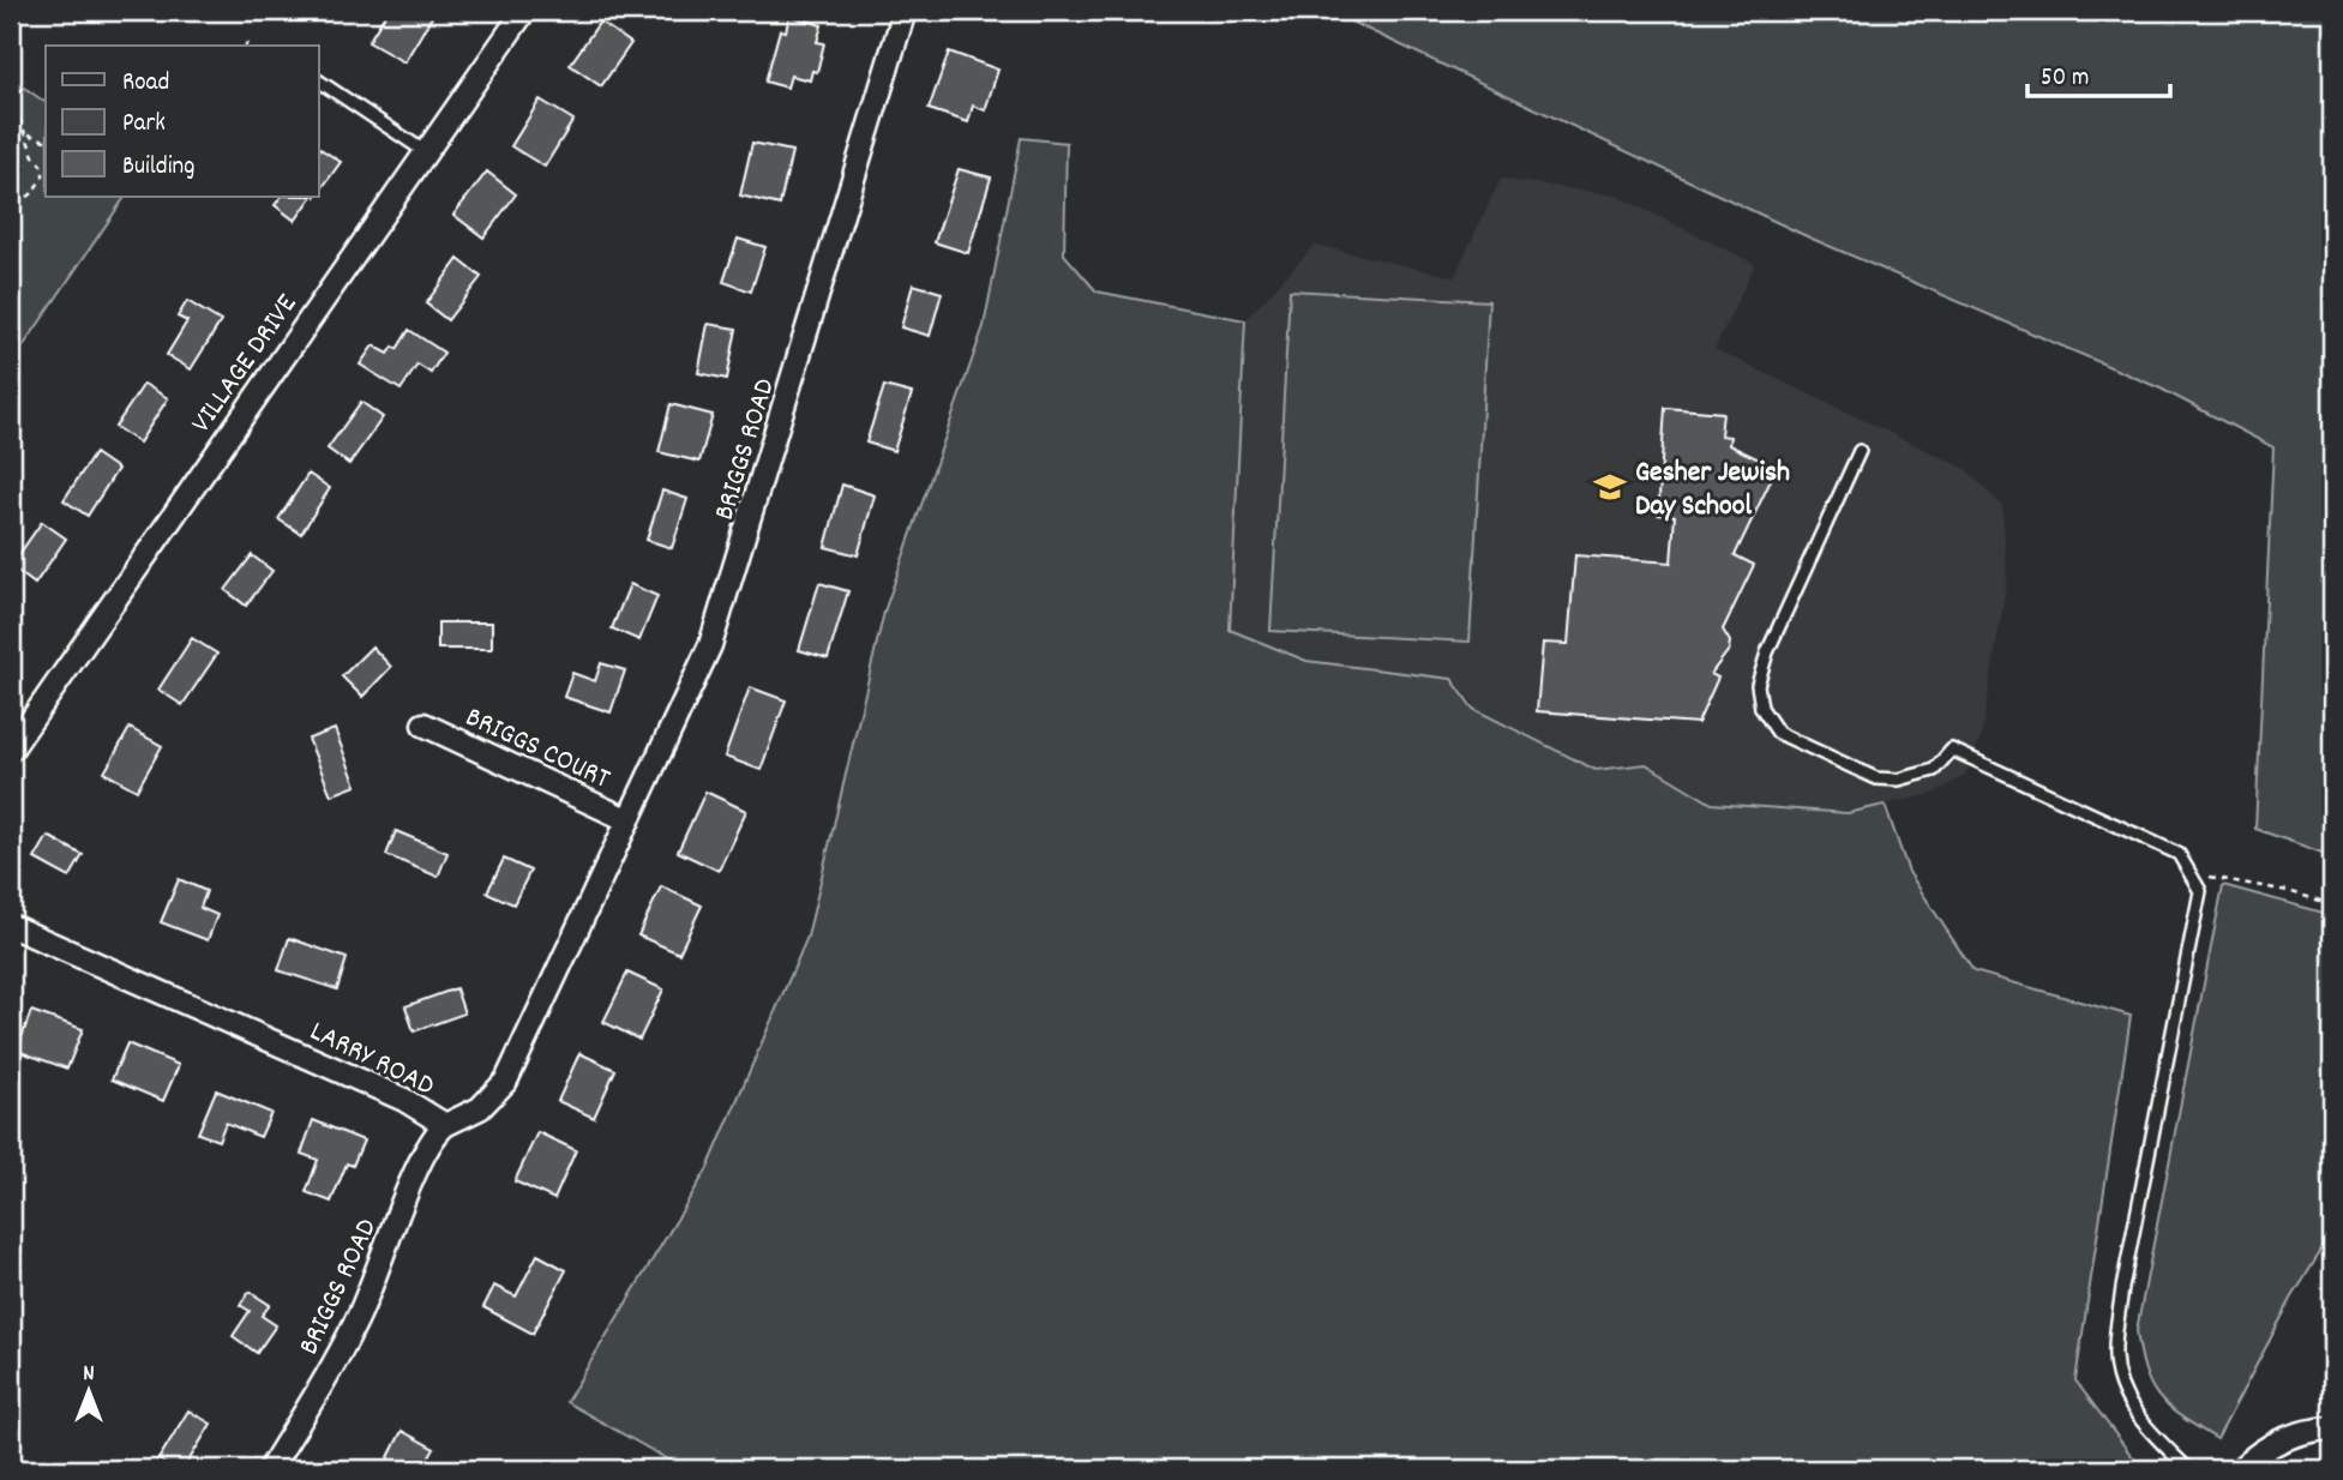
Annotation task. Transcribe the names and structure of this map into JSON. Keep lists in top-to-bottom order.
{
  "streets": {
    "street": [
      "VILLAGE DRIVE",
      "BRIGGS ROAD",
      "BRIGGS COURT",
      "LARRY ROAD"
    ]
  },
  "crossings": [
    ["BRIGGS ROAD", "BRIGGS COURT"],
    ["BRIGGS ROAD", "LARRY ROAD"]
  ],
  "places": {
    "school or university": ["Gesher Jewish Day School"]
  },
  "legend": ["Road", "Park", "Building"],
  "scale_bar": "50 m",
  "north": "top"
}
